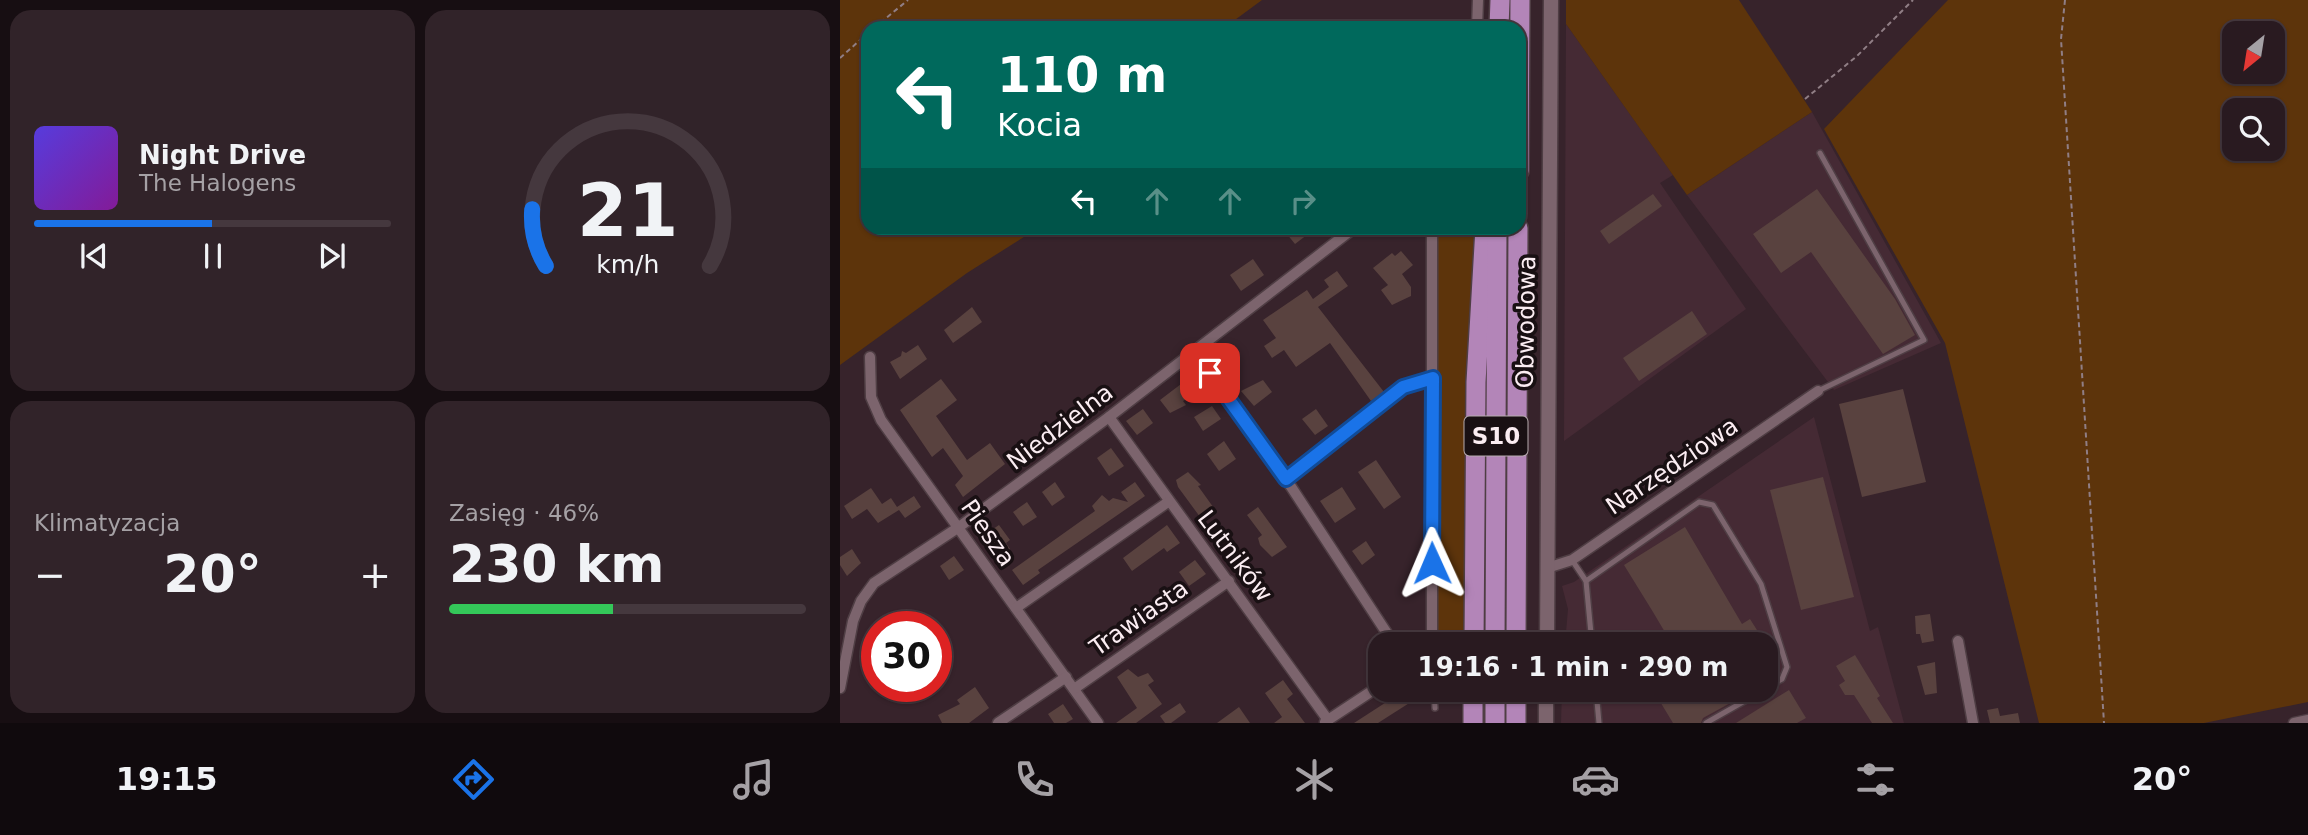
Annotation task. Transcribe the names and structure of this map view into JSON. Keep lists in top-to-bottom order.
{
  "streets": {
    "highway": ["S10"],
    "street": [
      "Obwodowa",
      "Niedzielna",
      "Narzędziowa",
      "Piesza",
      "Lutników",
      "Trawiasta"
    ]
  },
  "crossings": [
    ["Obwodowa", "Narzędziowa"],
    ["Niedzielna", "Piesza"],
    ["Niedzielna", "Lutników"],
    ["Piesza", "Trawiasta"],
    ["Lutników", "Trawiasta"]
  ],
  "north": "bottom left",
  "page": {
    "turn": ["110 m", "Kocia"],
    "song": ["Night Drive", "The Halogens"],
    "tile": [
      "Klimatyzacja",
      ["Zasięg · 46%", "230 km"]
    ],
    "heat": ["−", "20°", "+"],
    "limit": "30",
    "trip": "19:16 · 1 min · 290 m",
    "tabs": ["19:15", "20°"],
    "gauge": ["21", "km/h"]
  }
}
